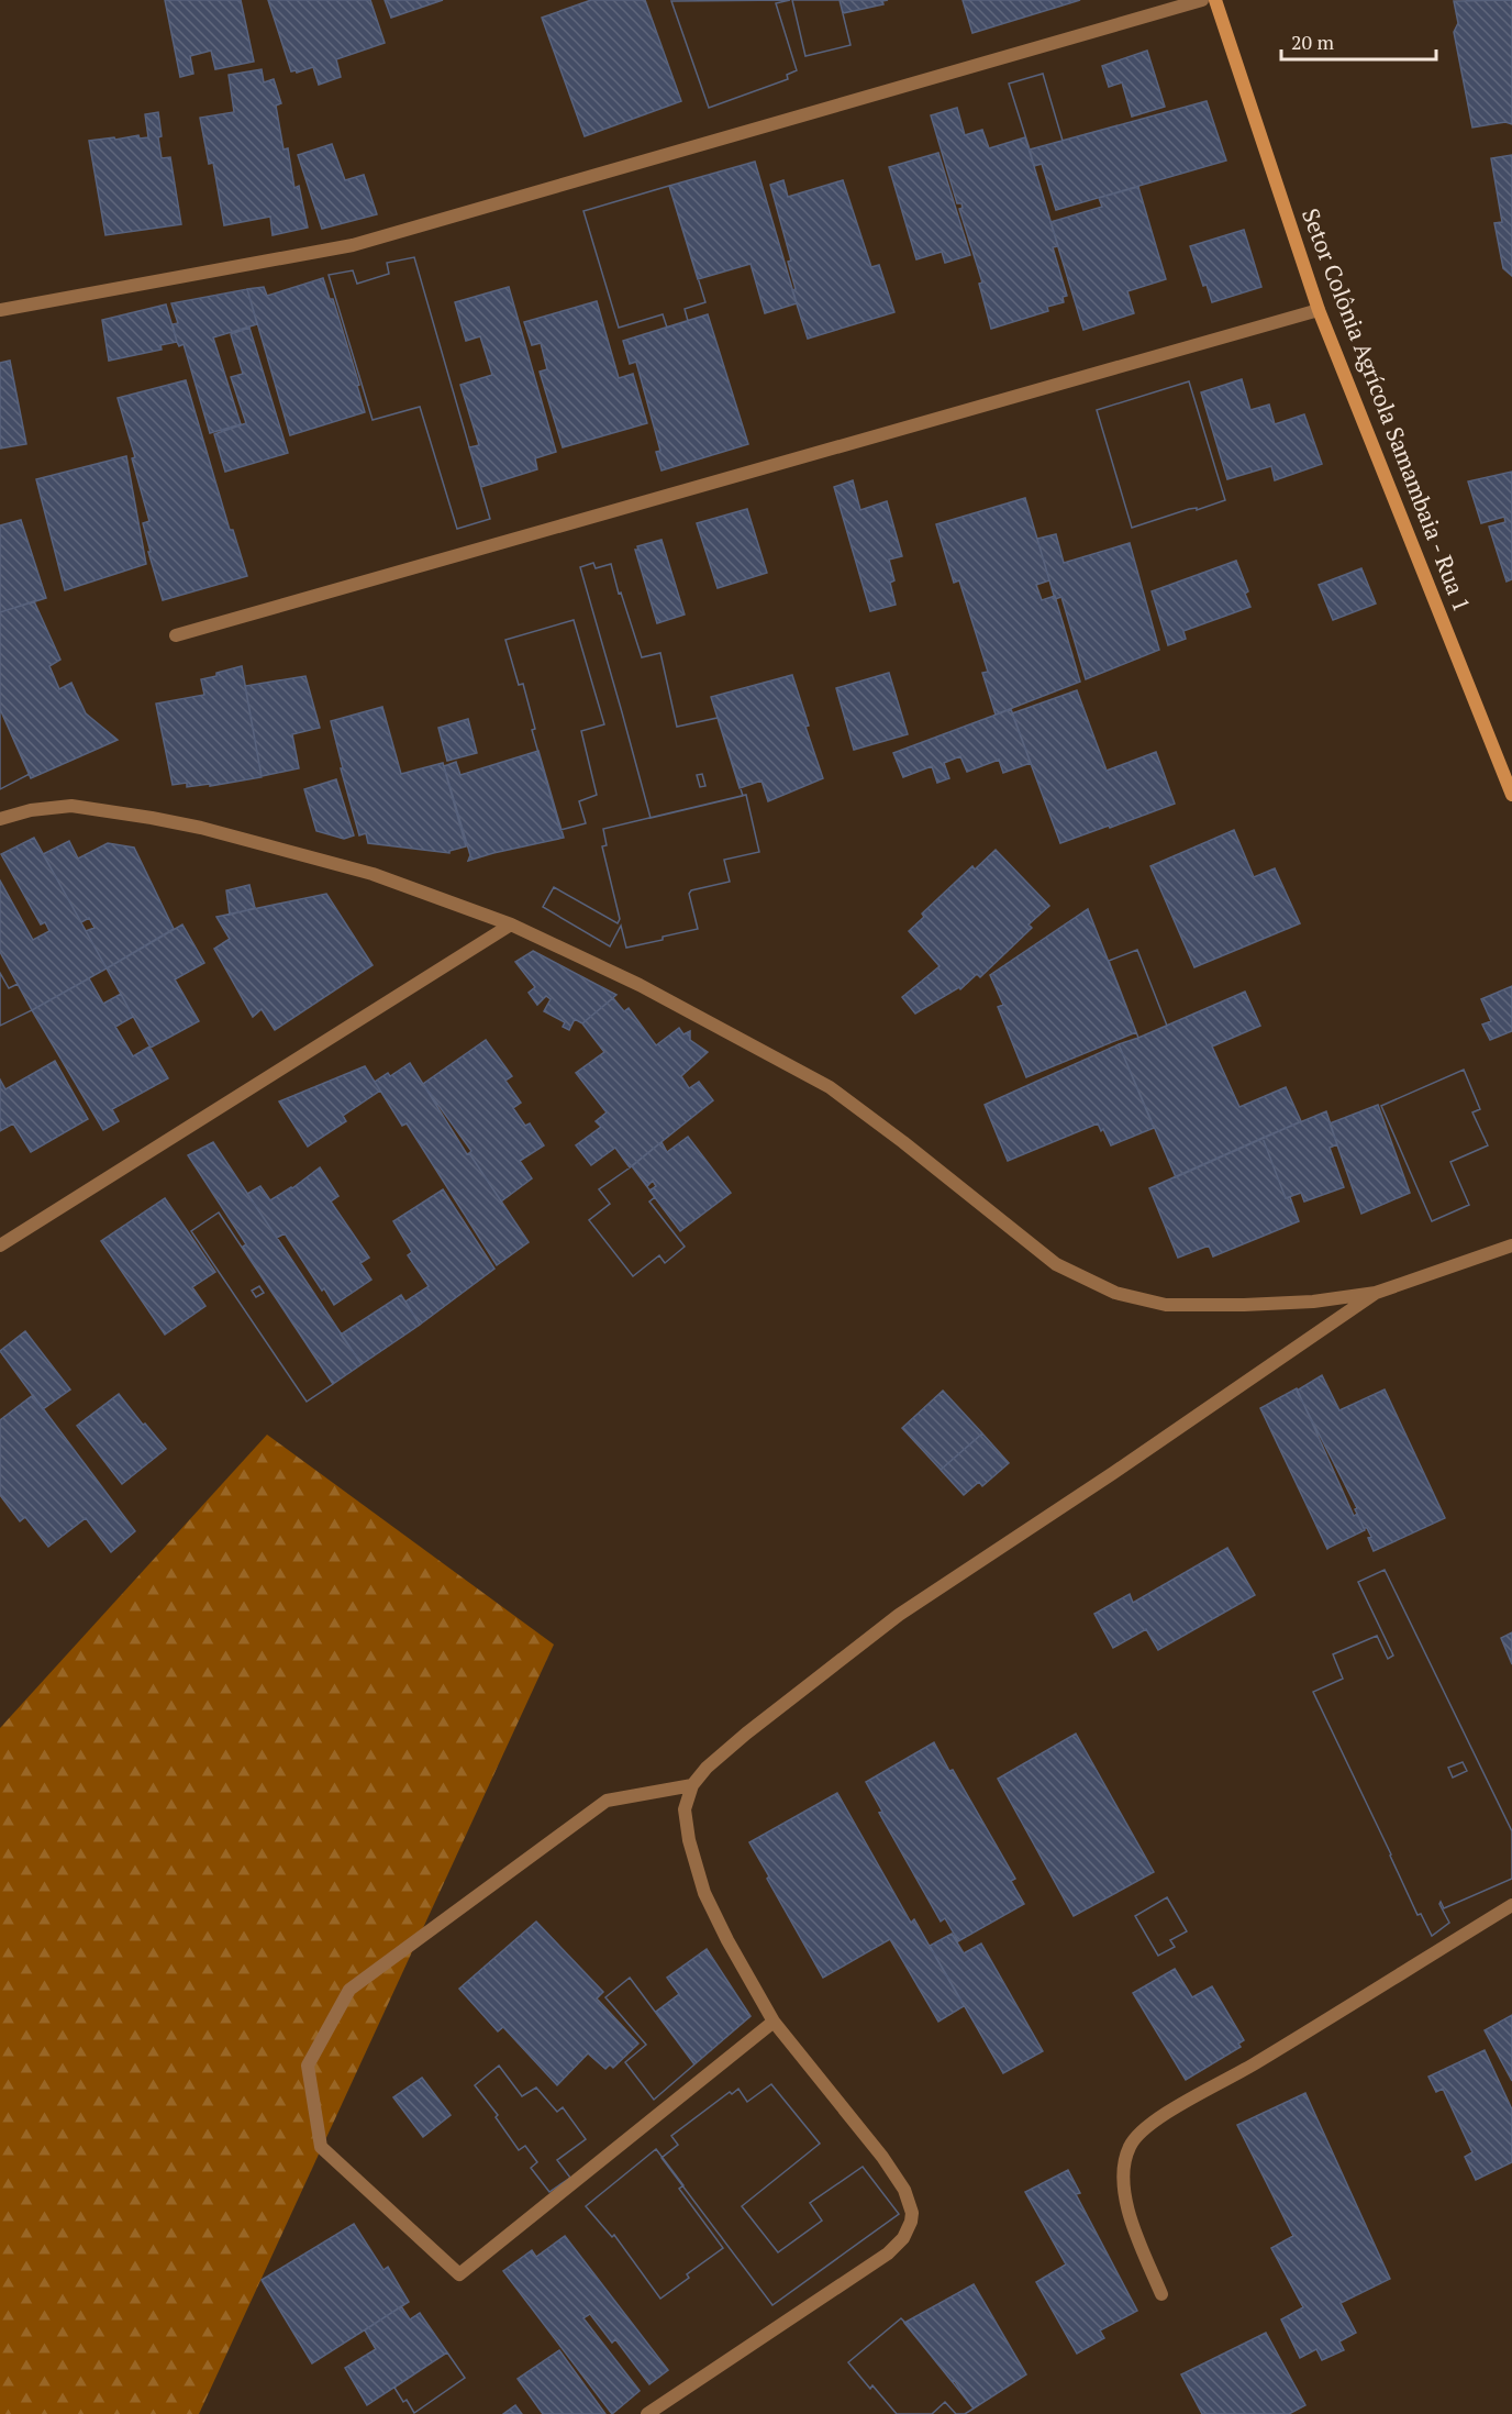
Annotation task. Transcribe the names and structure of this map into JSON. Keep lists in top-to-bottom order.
{
  "streets": {
    "street": ["Setor Colônia Agrícola Samambaia - Rua 1"]
  },
  "scale_bar": "20 m"
}
